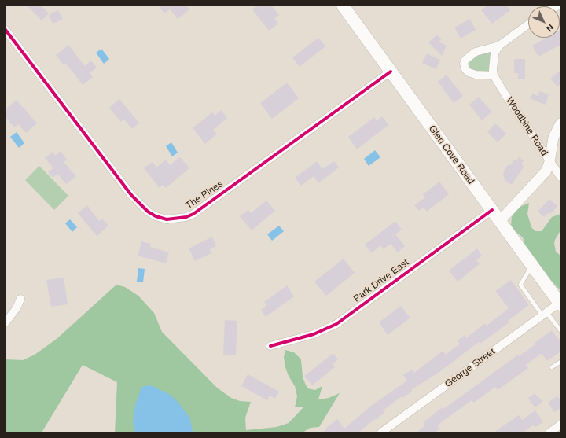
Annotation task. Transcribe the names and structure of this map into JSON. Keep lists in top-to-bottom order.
{
  "streets": {
    "main road": ["Glen Cove Road"],
    "street": [
      "Woodbine Road",
      "The Pines",
      "Park Drive East",
      "George Street"
    ]
  },
  "crossings": [
    ["Glen Cove Road", "The Pines"],
    ["Glen Cove Road", "Park Drive East"],
    ["Glen Cove Road", "George Street"]
  ],
  "north": "bottom right"
}
